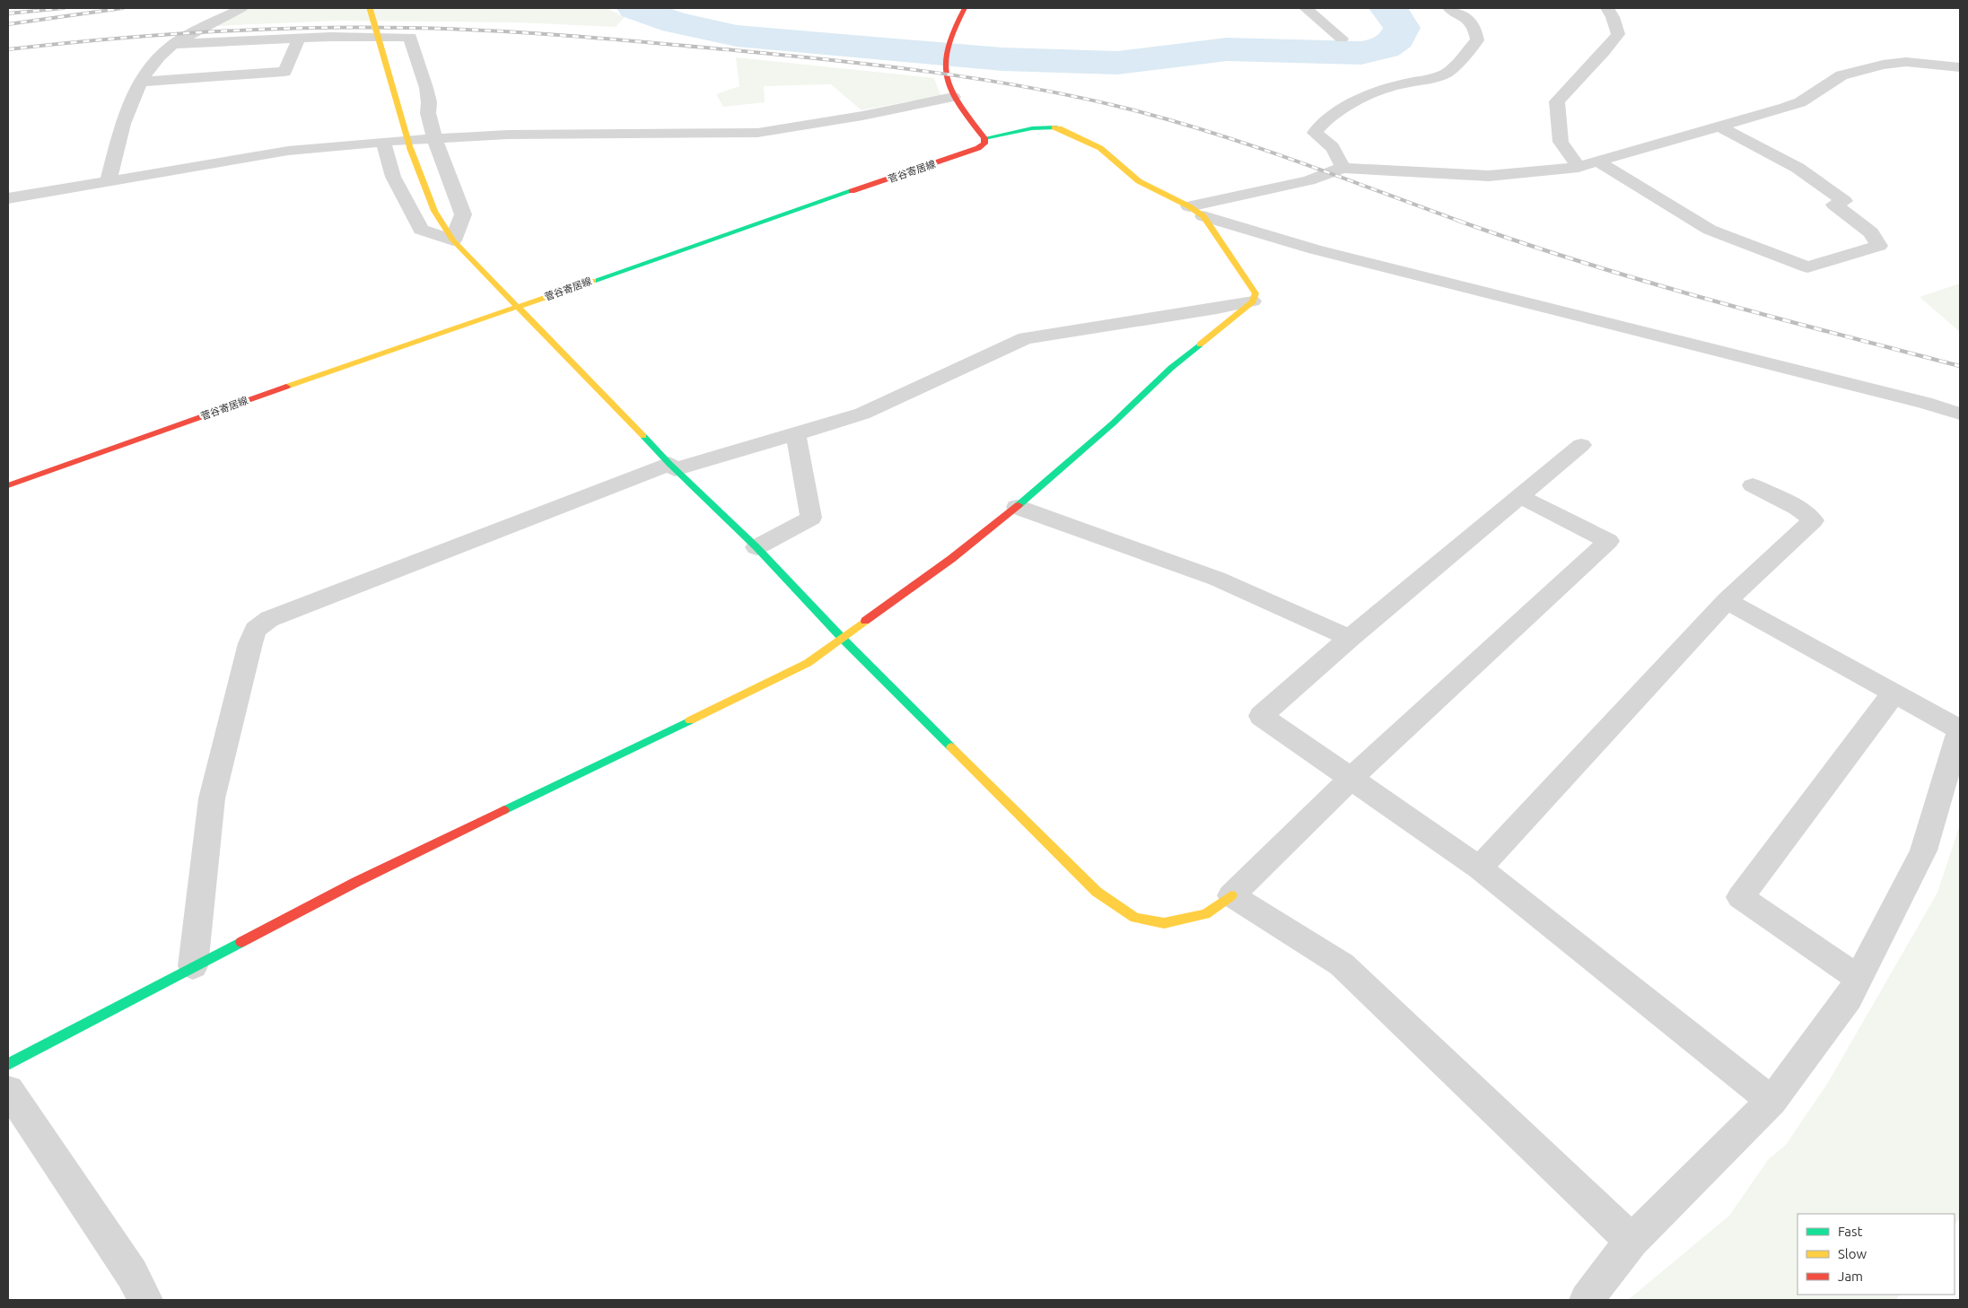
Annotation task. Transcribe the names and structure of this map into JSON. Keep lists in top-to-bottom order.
{
  "streets": {
    "street": ["菅谷寄居線"]
  },
  "legend": ["Fast", "Slow", "Jam"]
}
